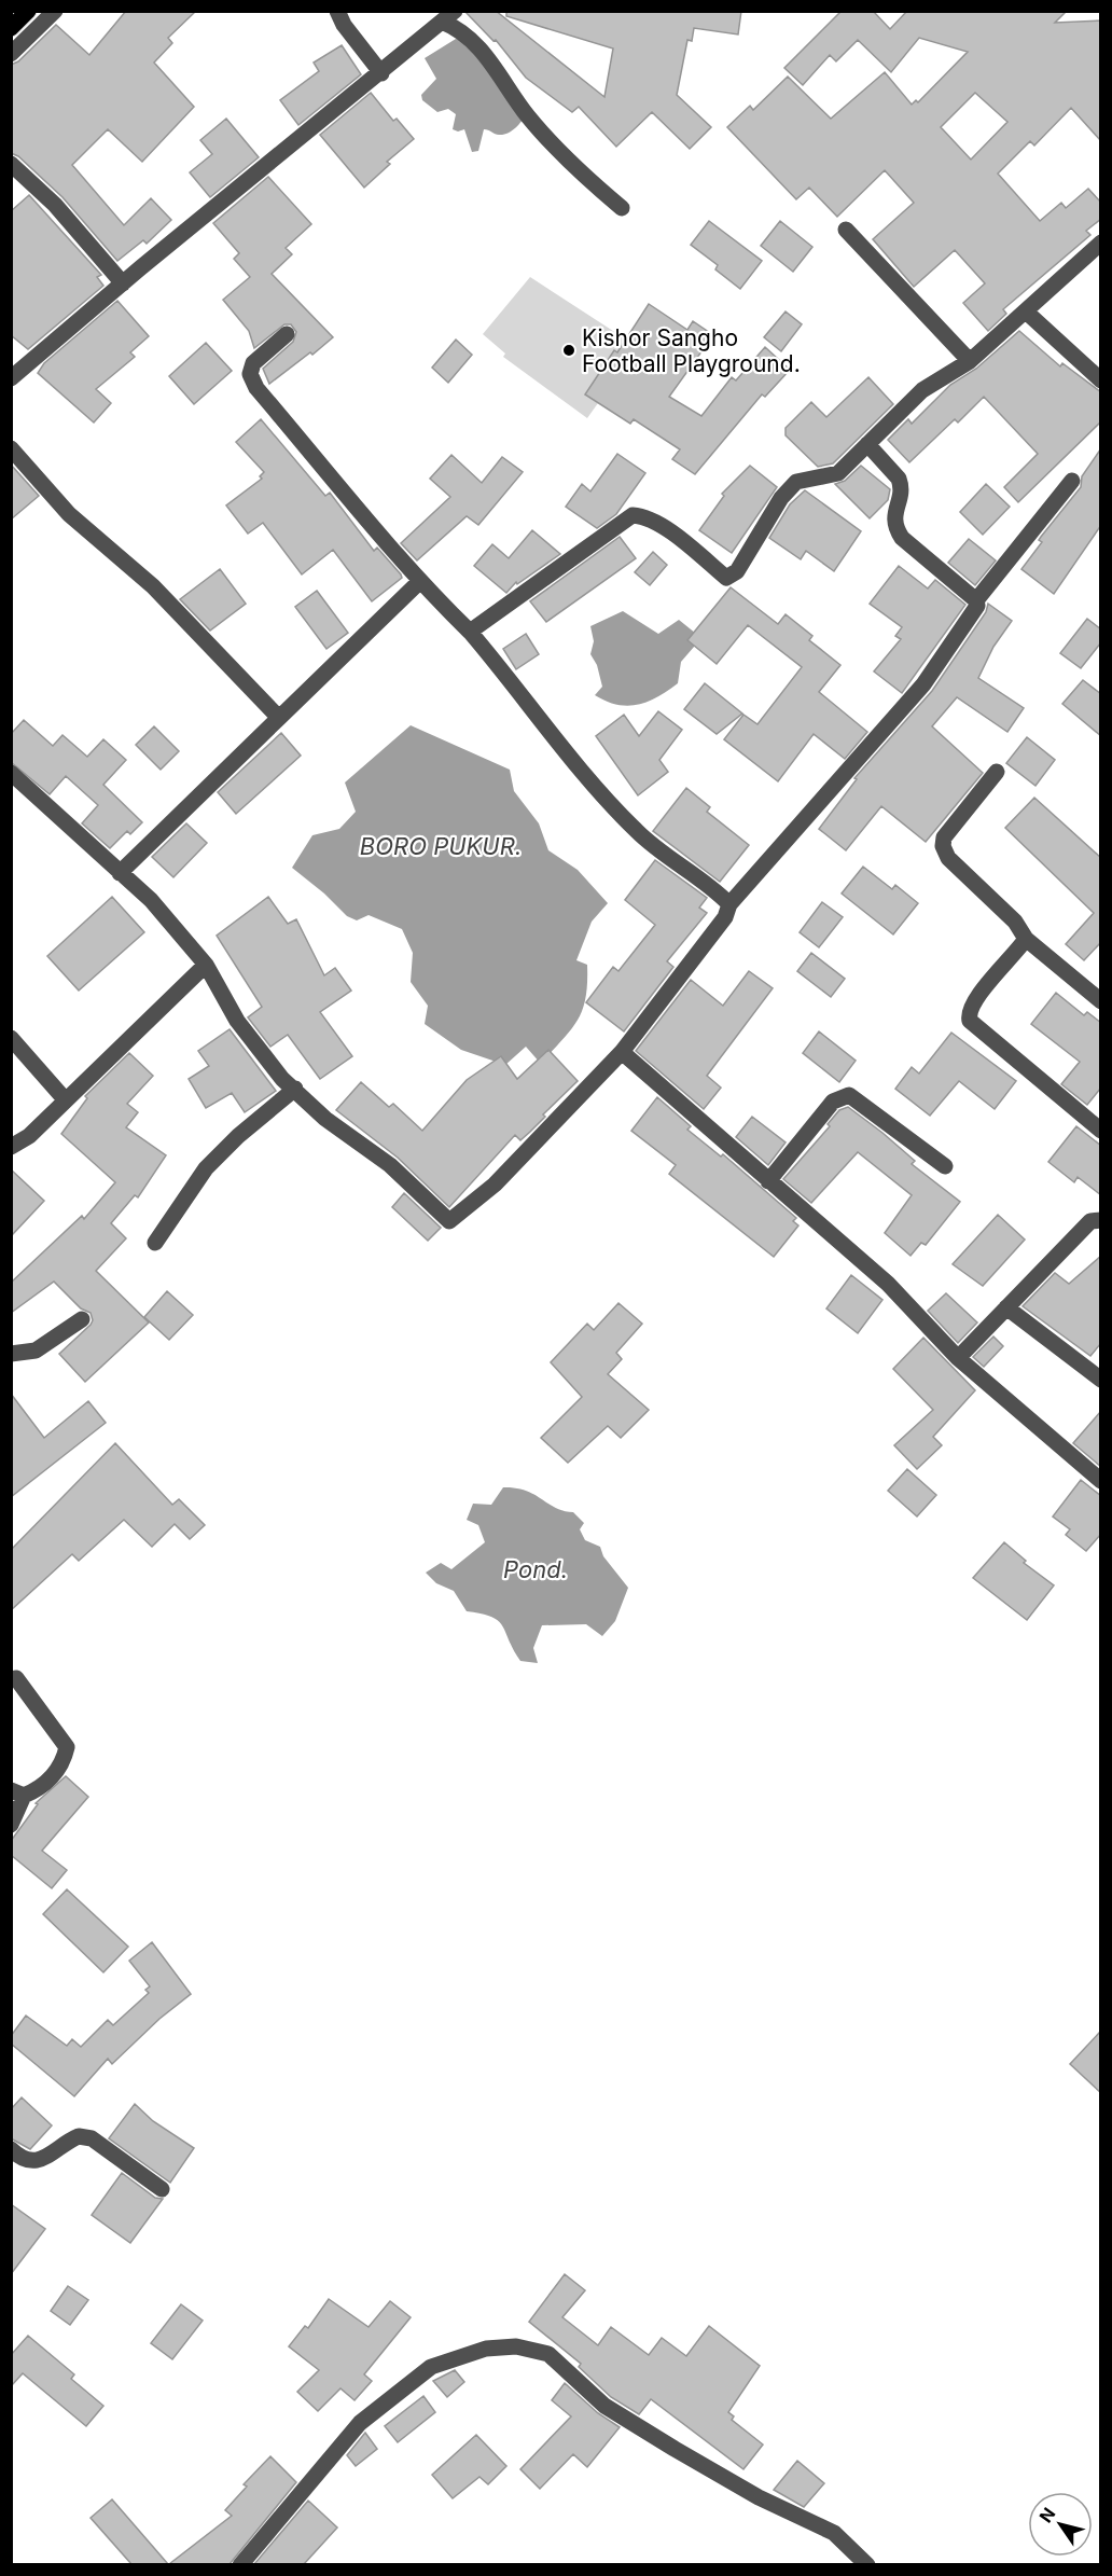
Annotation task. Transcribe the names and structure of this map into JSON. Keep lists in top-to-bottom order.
{
  "water": ["BORO PUKUR.", "Pond."],
  "places": ["Kishor Sangho Football Playground."],
  "north": "top left"
}
